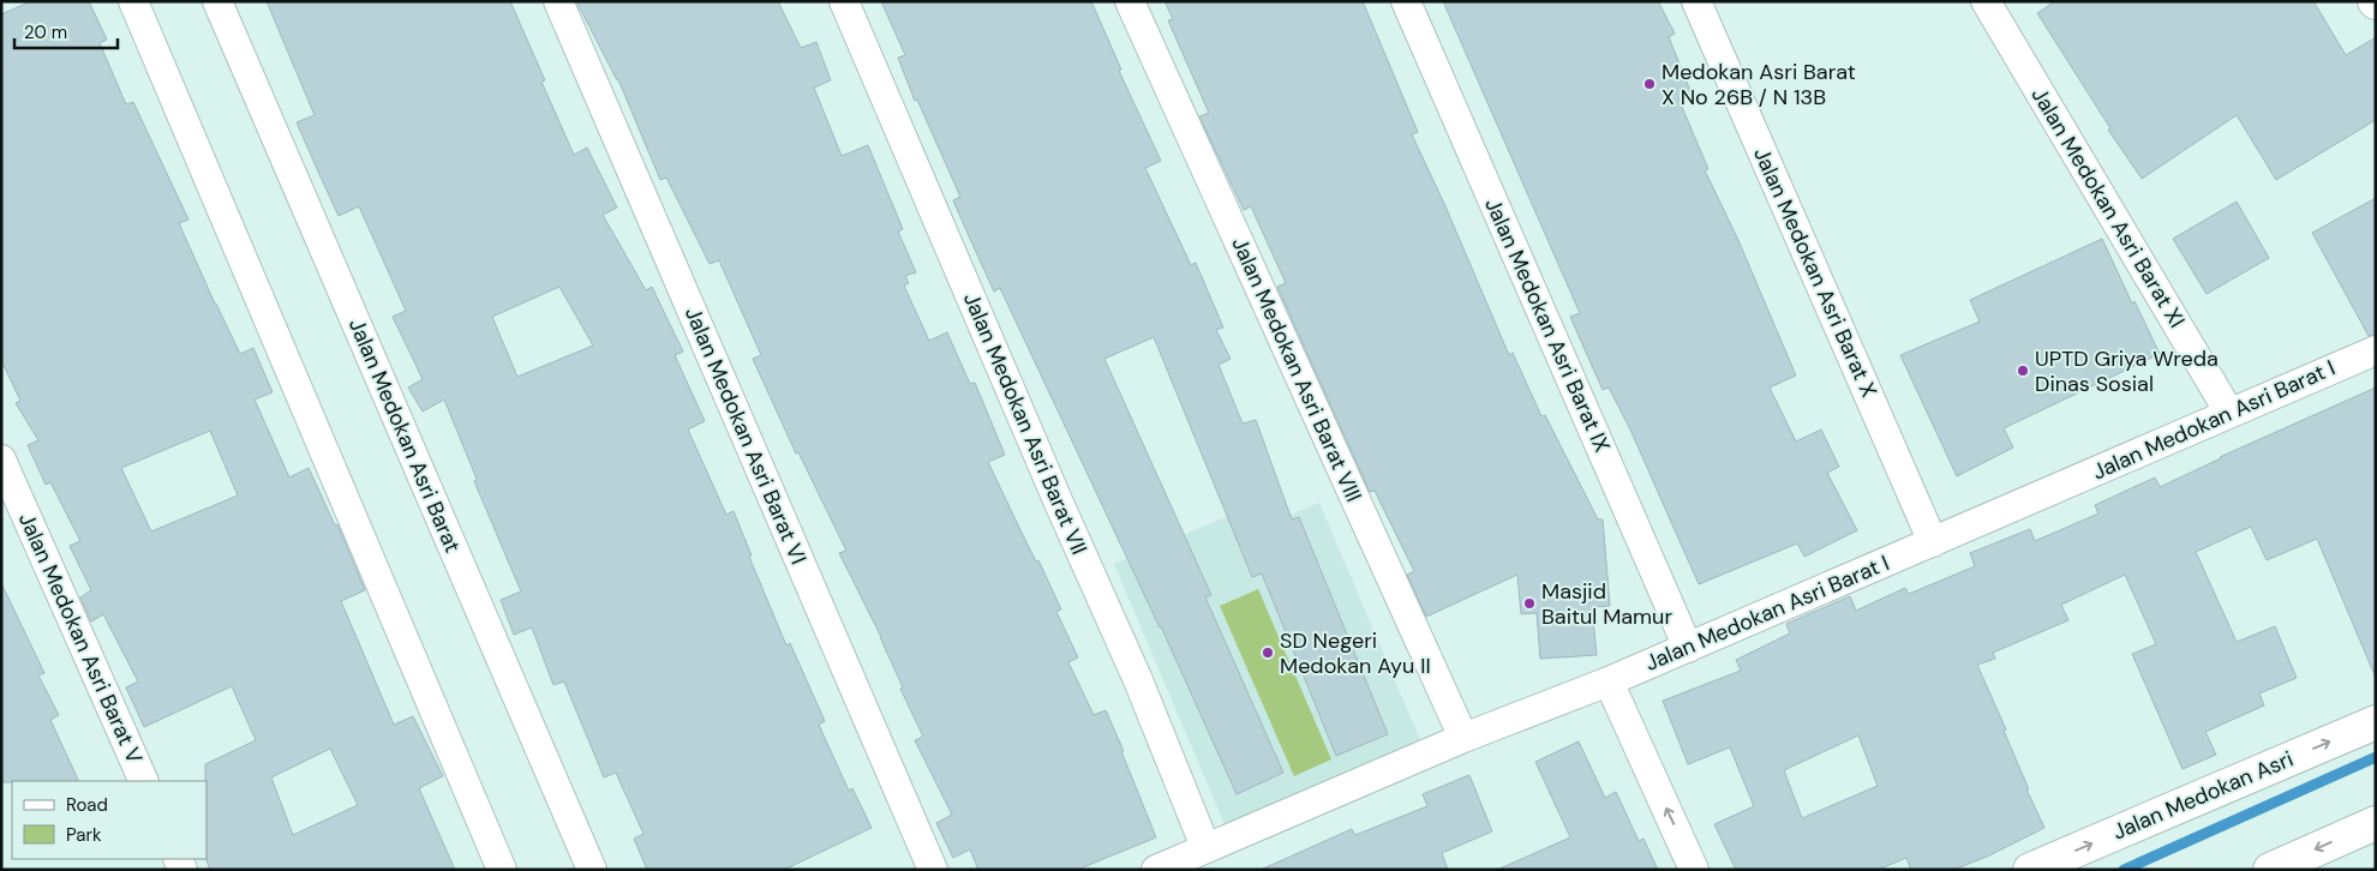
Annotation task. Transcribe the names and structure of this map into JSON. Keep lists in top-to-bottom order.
{
  "streets": {
    "street": [
      "Jalan Medokan Asri Barat XI",
      "Jalan Medokan Asri Barat X",
      "Jalan Medokan Asri Barat IX",
      "Jalan Medokan Asri Barat VIII",
      "Jalan Medokan Asri Barat I",
      "Jalan Medokan Asri Barat VII",
      "Jalan Medokan Asri Barat",
      "Jalan Medokan Asri Barat VI",
      "Jalan Medokan Asri Barat V",
      "Jalan Medokan Asri"
    ]
  },
  "crossings": [
    ["Jalan Medokan Asri Barat XI", "Jalan Medokan Asri Barat I"],
    ["Jalan Medokan Asri Barat X", "Jalan Medokan Asri Barat I"],
    ["Jalan Medokan Asri Barat IX", "Jalan Medokan Asri Barat I"],
    ["Jalan Medokan Asri Barat VIII", "Jalan Medokan Asri Barat I"],
    ["Jalan Medokan Asri Barat I", "Jalan Medokan Asri Barat VII"]
  ],
  "places": [
    "Medokan Asri Barat X No 26B / N 13B",
    "UPTD Griya Wreda Dinas Sosial",
    "Masjid Baitul Mamur",
    "SD Negeri Medokan Ayu II"
  ],
  "legend": ["Road", "Park"],
  "scale_bar": "20 m"
}
